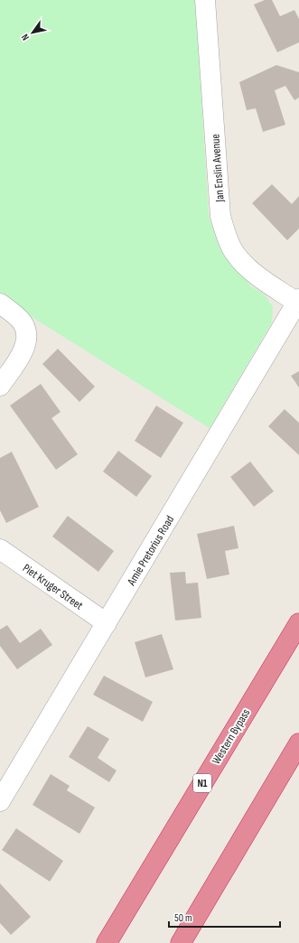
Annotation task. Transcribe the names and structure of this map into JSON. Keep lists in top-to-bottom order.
{
  "streets": {
    "highway": ["Western Bypass", "N1"],
    "street": ["Jan Enslin Avenue", "Amie Pretorius Road", "Piet Kruger Street"]
  },
  "crossings": [
    ["Jan Enslin Avenue", "Amie Pretorius Road"],
    ["Amie Pretorius Road", "Piet Kruger Street"]
  ],
  "scale_bar": "50 m",
  "north": "bottom left"
}
